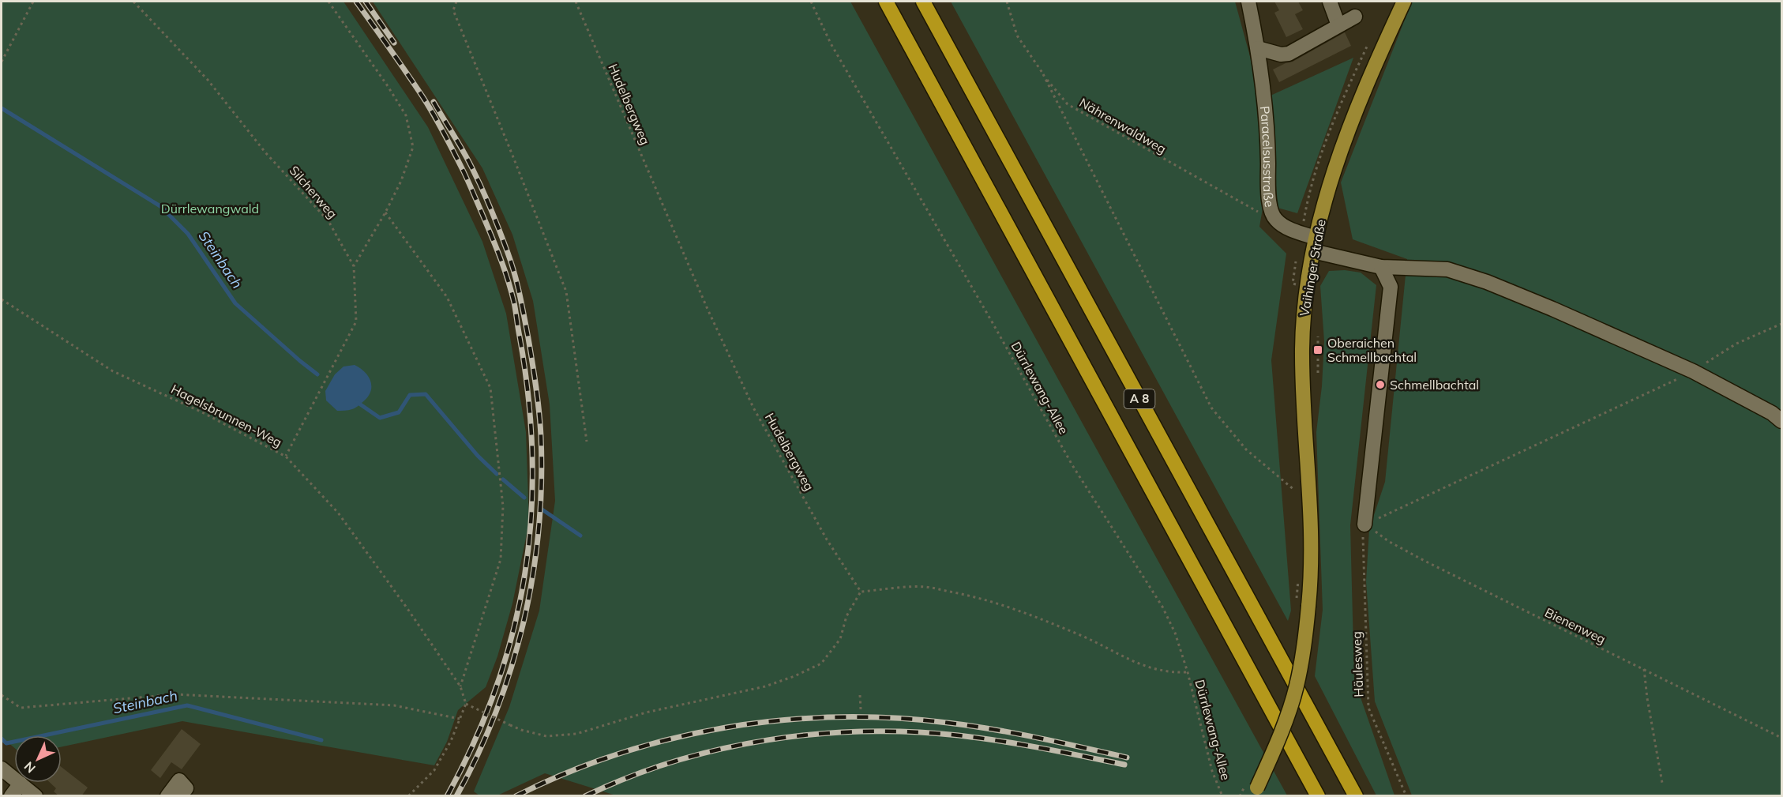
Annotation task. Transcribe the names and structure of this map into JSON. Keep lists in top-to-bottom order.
{
  "streets": {
    "highway": ["A 8"],
    "main road": ["Vaihinger Straße"],
    "street": ["Paracelsusstraße"],
    "path": [
      "Hudelbergweg",
      "Nährenwaldweg",
      "Silcherweg",
      "Dürrlewang-Allee",
      "Hagelsbrunnen-Weg",
      "Bienenweg",
      "Häulesweg"
    ]
  },
  "crossings": [
    ["Nährenwaldweg", "Paracelsusstraße"],
    ["Paracelsusstraße", "Vaihinger Straße"],
    ["Silcherweg", "Hagelsbrunnen-Weg"],
    ["Bienenweg", "Häulesweg"]
  ],
  "water": ["Steinbach"],
  "parks": ["Dürrlewangwald"],
  "places": {
    "transit": ["Oberaichen Schmellbachtal"],
    "other": ["Schmellbachtal"]
  },
  "north": "bottom left"
}
